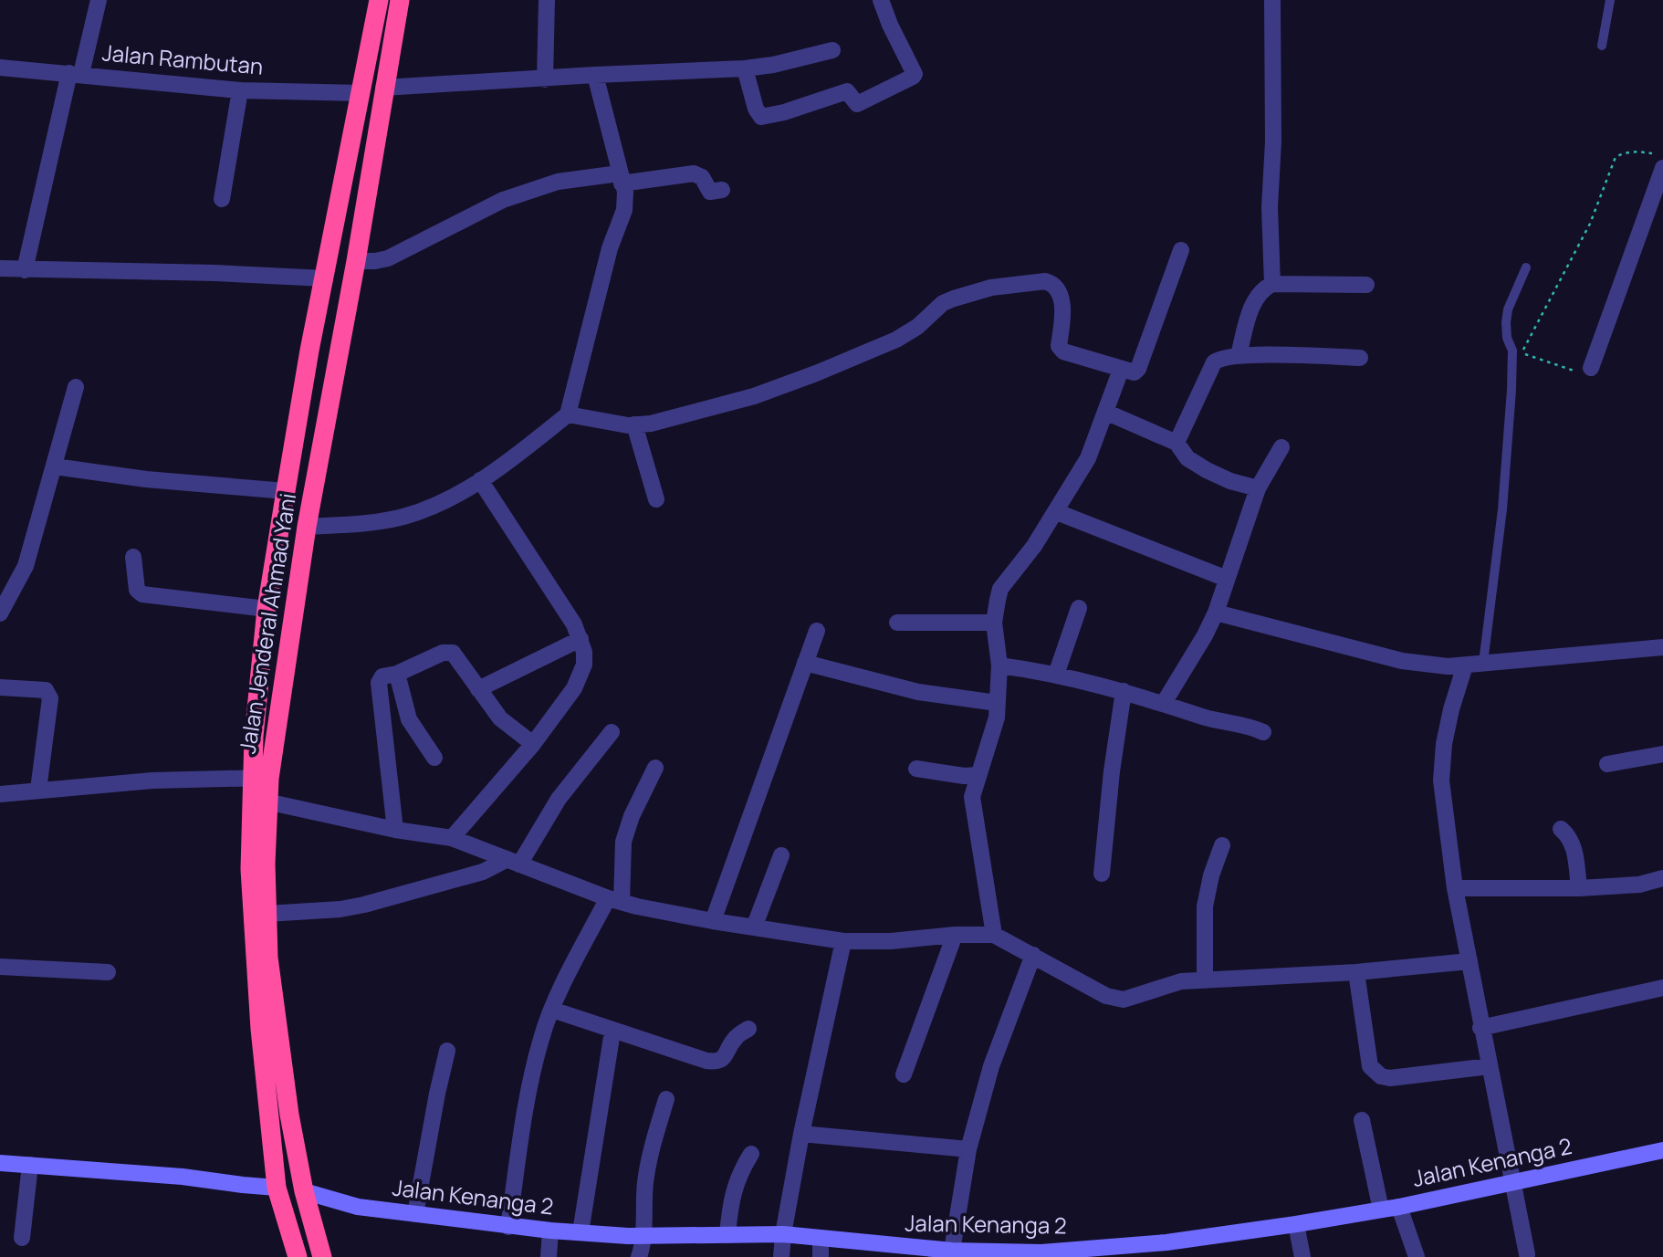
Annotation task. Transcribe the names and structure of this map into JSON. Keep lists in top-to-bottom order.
{
  "streets": {
    "highway": ["Jalan Jenderal Ahmad Yani"],
    "main road": ["Jalan Kenanga 2"],
    "street": ["Jalan Rambutan"]
  },
  "crossings": [
    ["Jalan Rambutan", "Jalan Jenderal Ahmad Yani"],
    ["Jalan Jenderal Ahmad Yani", "Jalan Kenanga 2"]
  ]
}
